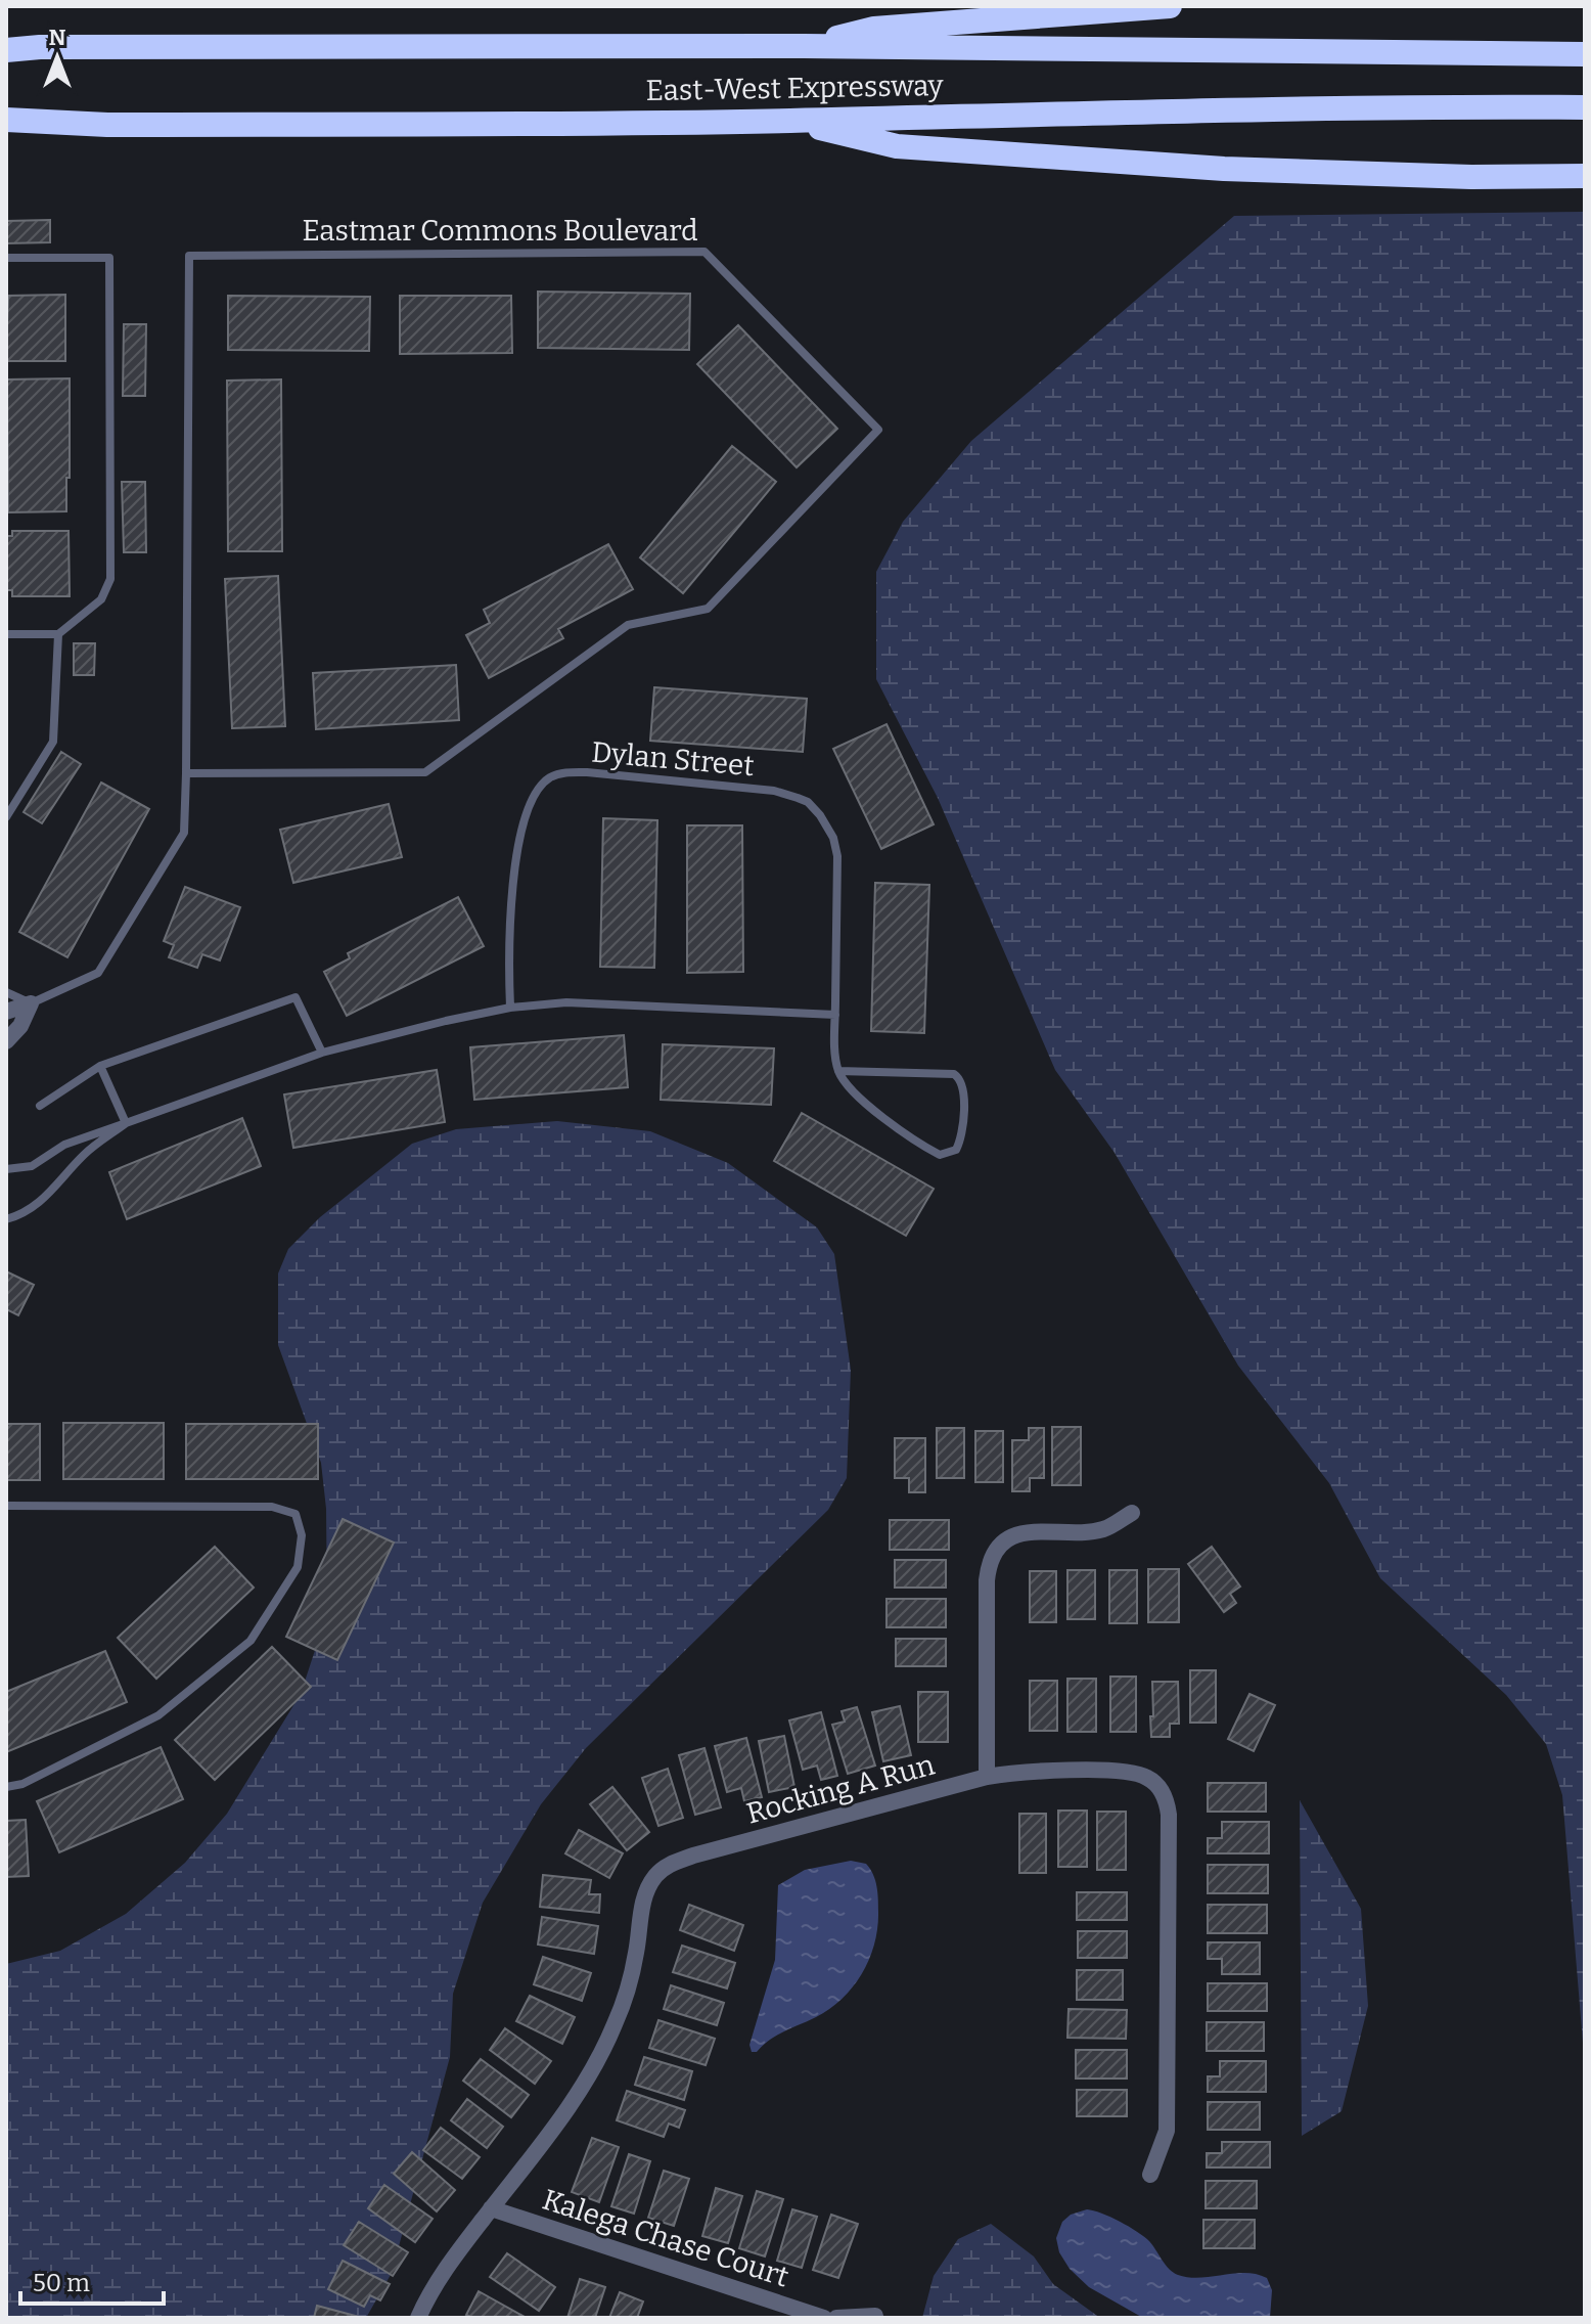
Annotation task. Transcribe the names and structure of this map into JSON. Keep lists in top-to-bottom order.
{
  "streets": {
    "highway": ["East-West Expressway"],
    "street": ["Eastmar Commons Boulevard", "Rocking A Run", "Kalega Chase Court"],
    "lane": ["Dylan Street"]
  },
  "crossings": [
    ["Rocking A Run", "Kalega Chase Court"]
  ],
  "scale_bar": "50 m",
  "north": "top"
}
